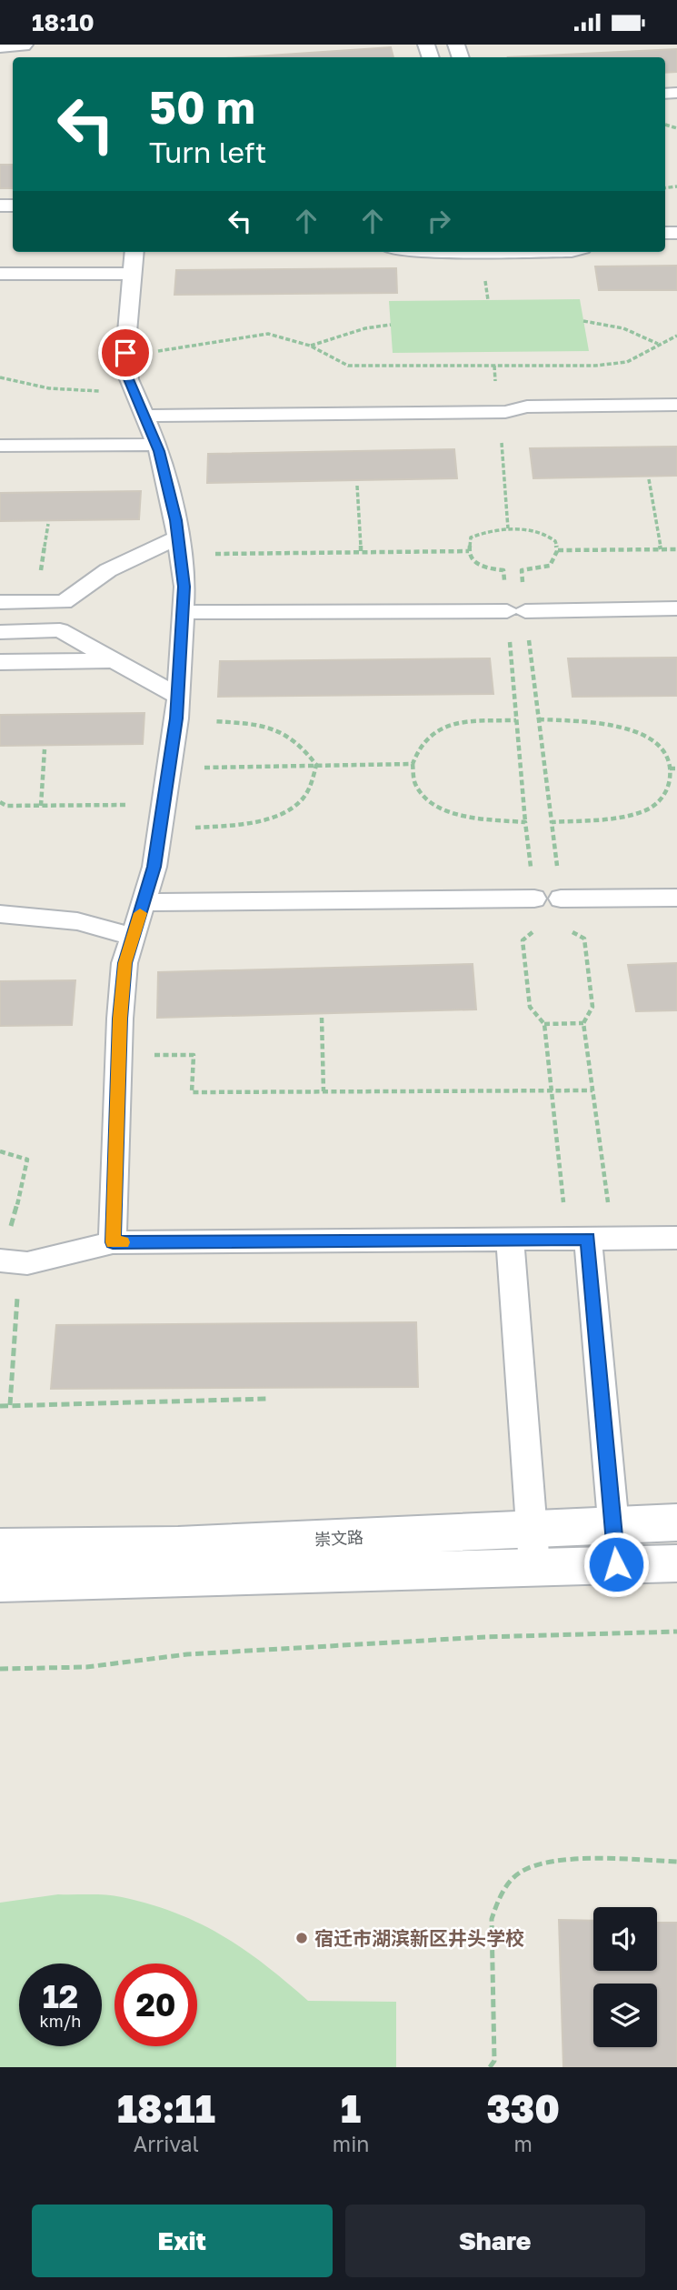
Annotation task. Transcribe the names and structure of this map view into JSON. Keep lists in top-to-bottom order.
{
  "streets": {
    "street": ["崇文路"]
  },
  "places": ["宿迁市湖滨新区井头学校"],
  "page": {
    "status": "18:10",
    "turn": ["50 m", "Turn left"],
    "speed": "12 km/h",
    "limit": "20",
    "eta": [
      "18:11",
      "Arrival",
      "1",
      "min",
      "330",
      "m"
    ],
    "buttons": ["Exit", "Share"]
  }
}
